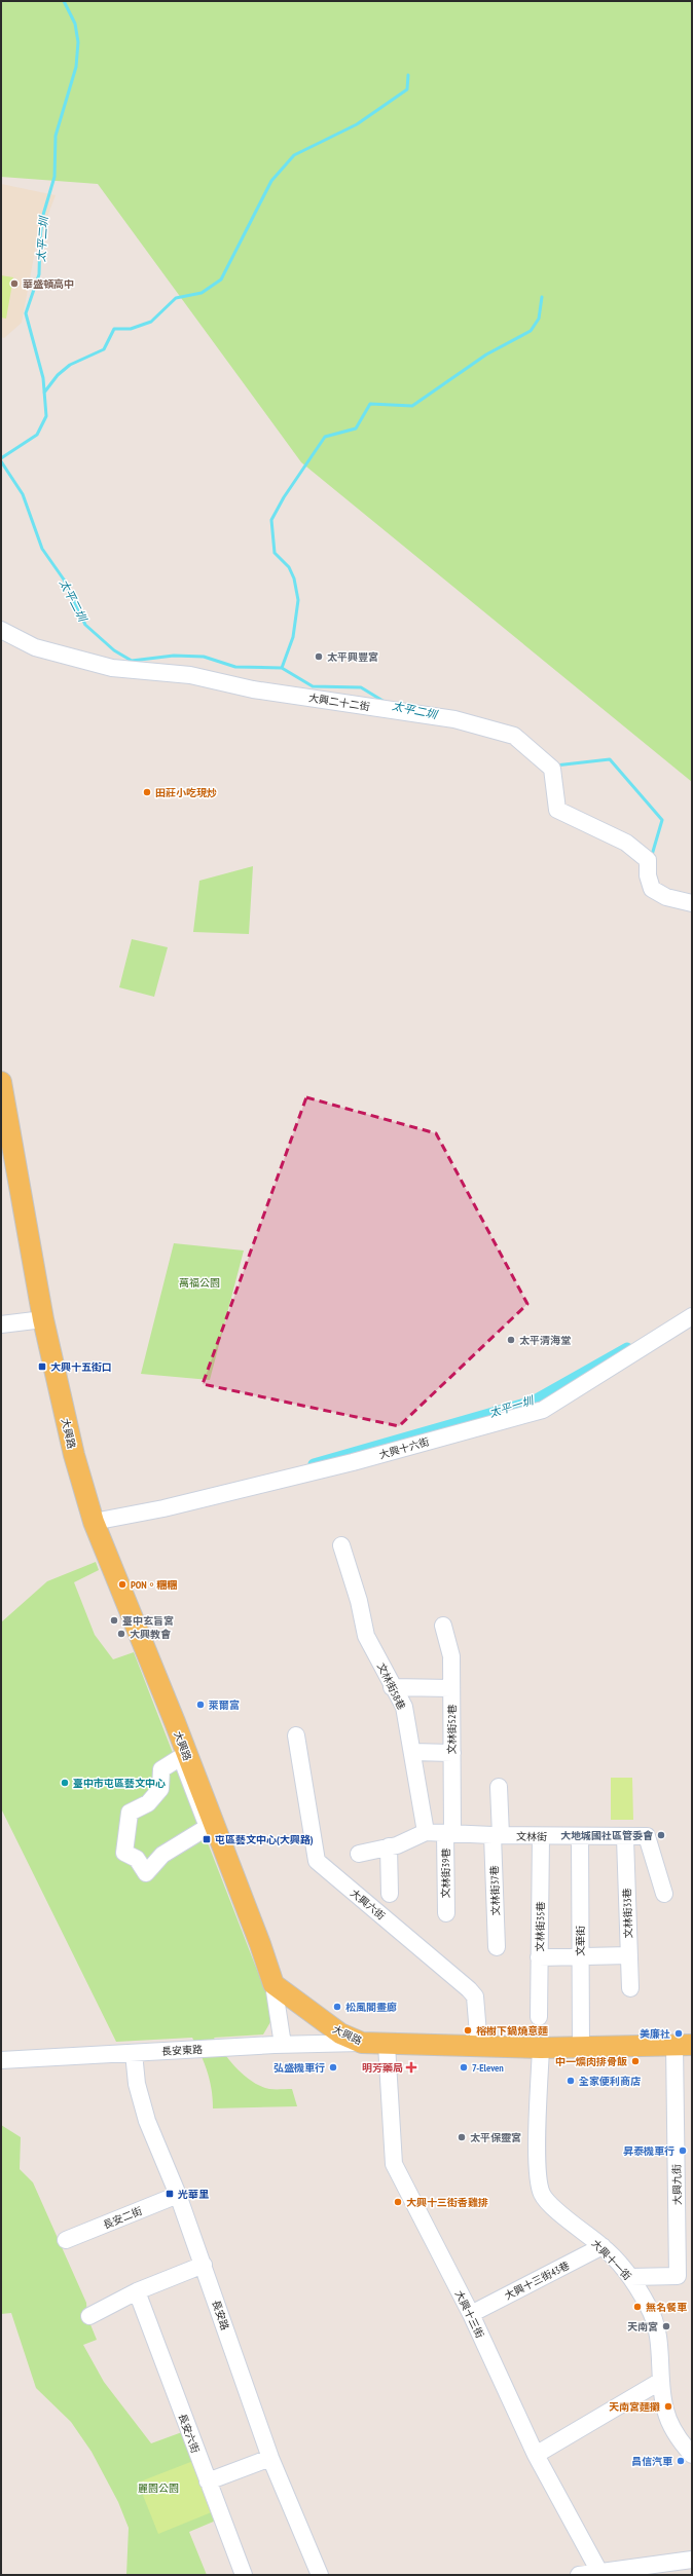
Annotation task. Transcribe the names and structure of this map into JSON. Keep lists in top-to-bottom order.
{
  "streets": {
    "main road": ["大興路"],
    "street": [
      "大興二十二街",
      "大興十六街",
      "文林街58巷",
      "文林街52巷",
      "文林街",
      "文林街39巷",
      "文林街37巷",
      "大興六街",
      "文林街33巷",
      "文林街35巷",
      "文華街",
      "長安東路",
      "大興九街",
      "長安二街",
      "大興十一街",
      "大興十三街43巷",
      "大興十三街",
      "長安路",
      "長安六街"
    ]
  },
  "crossings": [
    ["大興路", "大興十六街"],
    ["大興路", "大興六街"],
    ["大興路", "文華街"],
    ["大興路", "長安東路"],
    ["大興路", "大興九街"],
    ["大興路", "大興十一街"],
    ["大興路", "大興十三街"],
    ["文林街58巷", "文林街"],
    ["文林街52巷", "文林街"],
    ["文林街52巷", "文林街39巷"],
    ["文林街", "文林街39巷"],
    ["文林街", "文林街37巷"],
    ["文林街", "文林街33巷"],
    ["文林街", "文林街35巷"],
    ["文林街", "文華街"],
    ["長安東路", "長安路"],
    ["大興九街", "大興十一街"],
    ["長安二街", "長安路"],
    ["大興十一街", "大興十三街43巷"],
    ["大興十三街43巷", "大興十三街"]
  ],
  "water": ["太平二圳", "太平一圳"],
  "parks": ["萬福公園", "麗園公園"],
  "places": {
    "other": [
      "華盛頓高中",
      "太平興豐宮",
      "田莊小吃現炒",
      "太平清海堂",
      "PON。糰糰",
      "臺中玄旨宮",
      "大興教會",
      "萊爾富",
      "臺中市屯區藝文中心",
      "大地城國社區管委會",
      "松風閣畫廊",
      "榕樹下鍋燒意麵",
      "美廉社",
      "中一爌肉排骨飯",
      "弘盛機車行",
      "7-Eleven",
      "全家便利商店",
      "太平保靈宮",
      "昇泰機車行",
      "大興十三街香雞排",
      "無名餐車",
      "天南宮",
      "天南宮麵攤",
      "昌信汽車"
    ],
    "transit": ["大興十五街口", "屯區藝文中心(大興路)", "光華里"],
    "health": ["明芳藥局"]
  }
}
